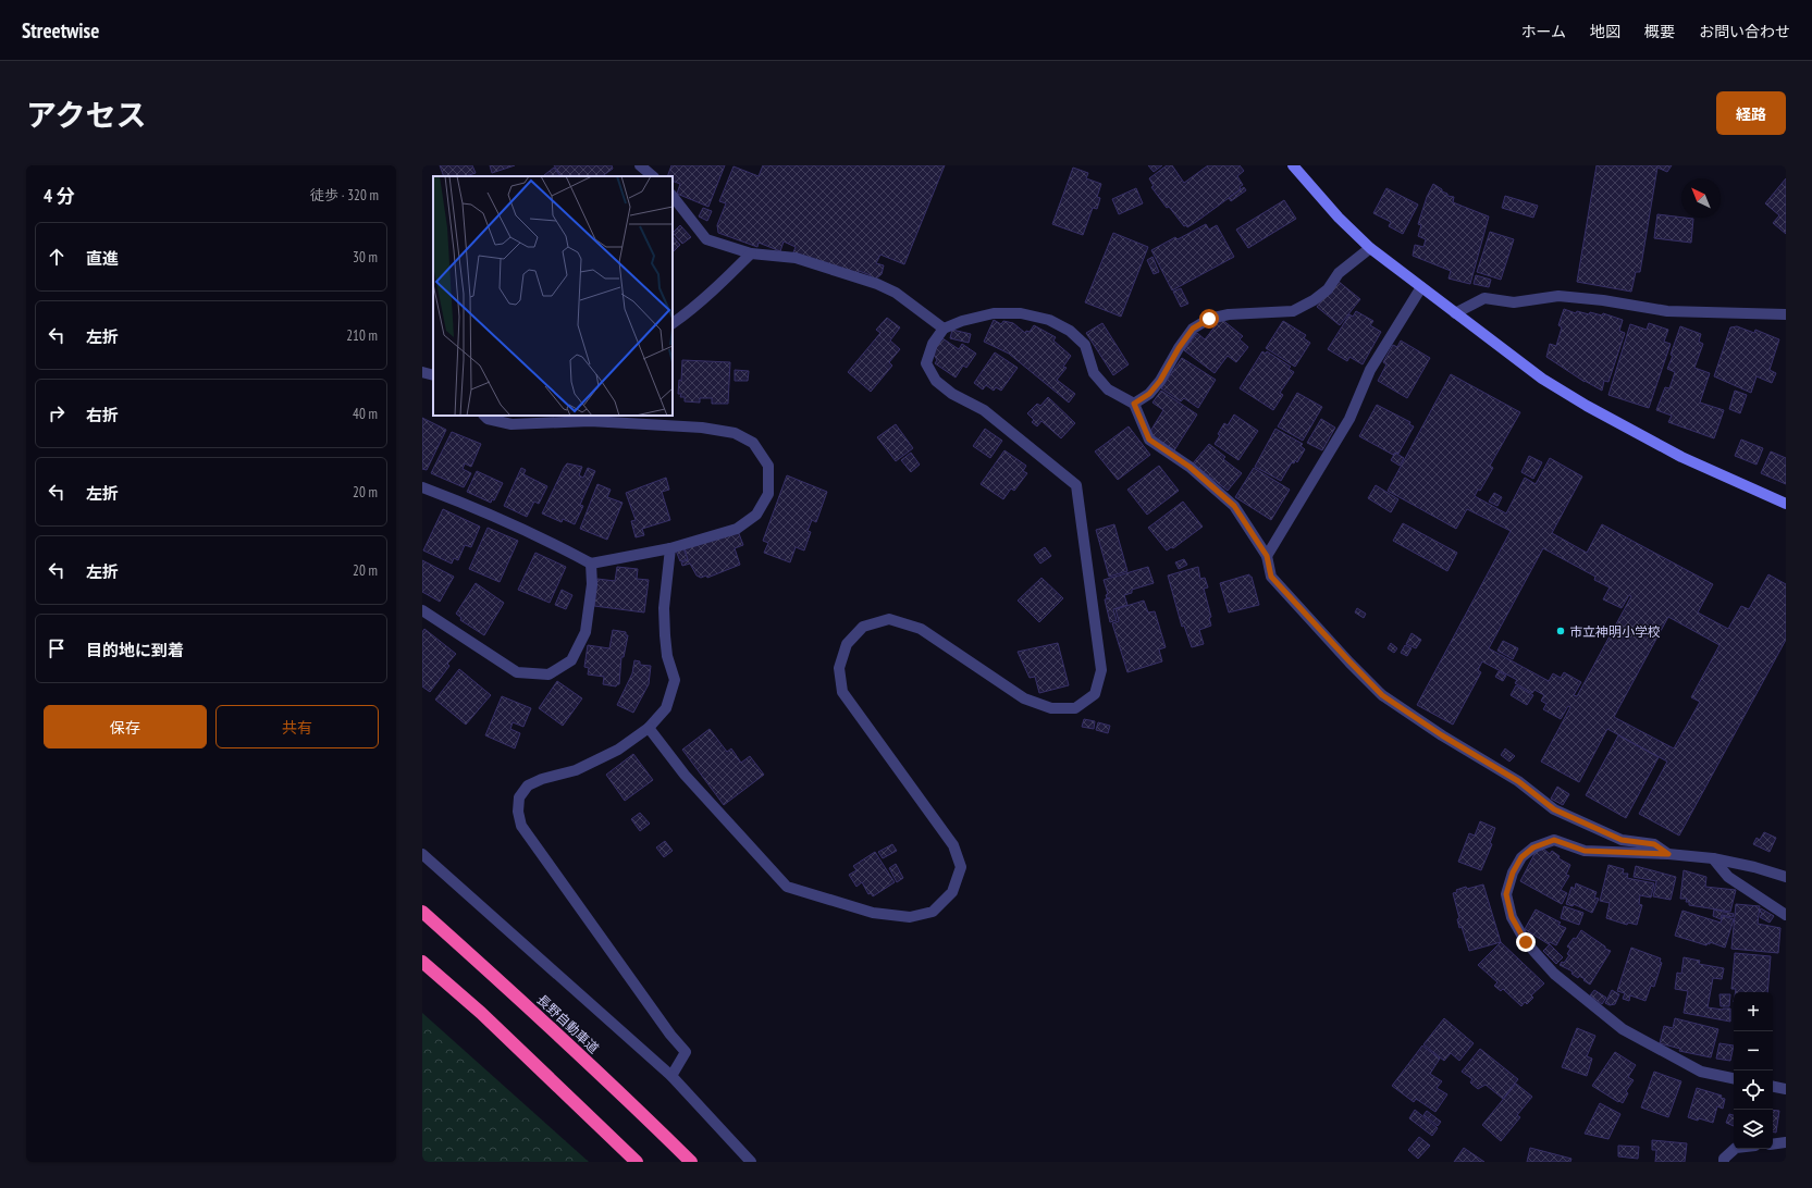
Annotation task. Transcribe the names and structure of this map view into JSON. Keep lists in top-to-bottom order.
{
  "streets": {
    "highway": ["長野自動車道"]
  },
  "places": ["市立神明小学校"],
  "north": "top left",
  "page": {
    "header": "Streetwise",
    "nav": [
      "ホーム",
      "地図",
      "概要",
      "お問い合わせ"
    ],
    "title": "アクセス",
    "buttons": [
      "経路",
      ["保存", "共有"]
    ],
    "heading": ["4 分", "徒歩 · 320 m"],
    "list": [
      ["直進", "30 m"],
      ["左折", "210 m"],
      ["右折", "40 m"],
      ["左折", "20 m"],
      ["左折", "20 m"],
      "目的地に到着"
    ],
    "map_buttons": ["+", "−"]
  }
}
